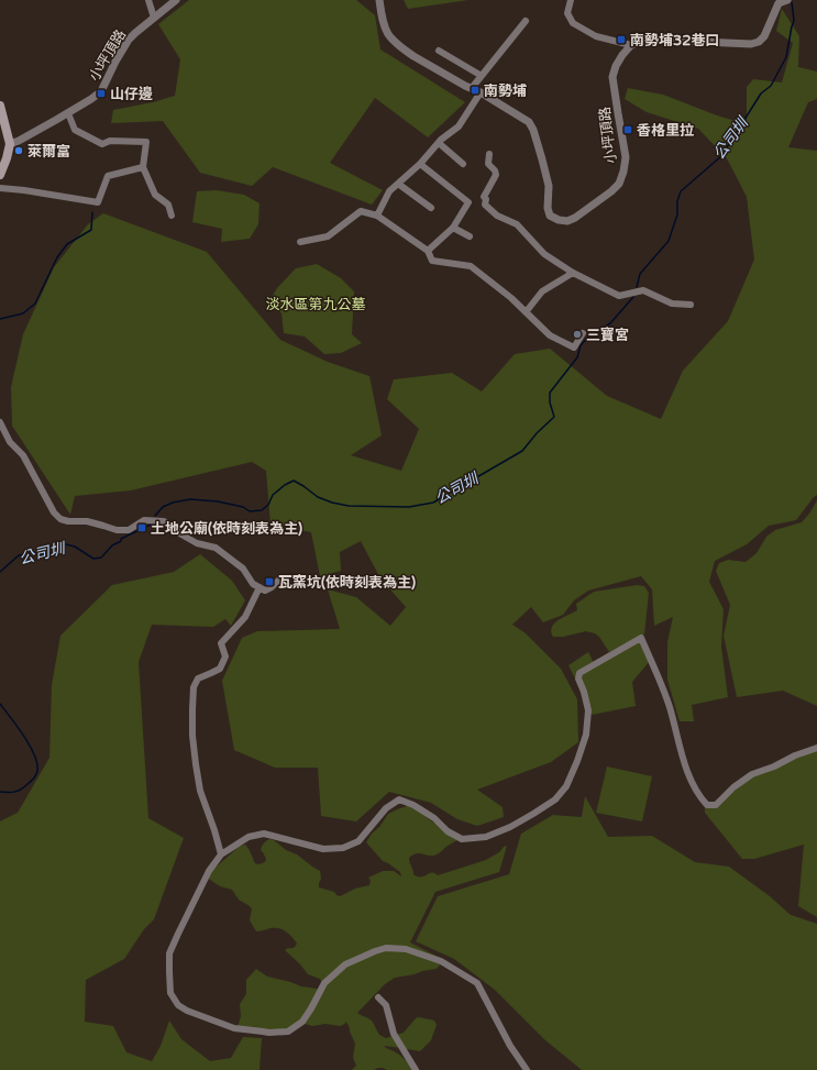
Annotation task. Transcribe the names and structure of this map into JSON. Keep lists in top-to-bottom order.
{
  "streets": {
    "street": ["小坪頂路"]
  },
  "water": ["公司圳"],
  "parks": ["淡水區第九公墓"],
  "places": {
    "transit": [
      "南勢埔32巷口",
      "南勢埔",
      "山仔邊",
      "香格里拉",
      "土地公廟(依時刻表為主)",
      "瓦窯坑(依時刻表為主)"
    ],
    "other": ["萊爾富", "三寶宮"]
  }
}
